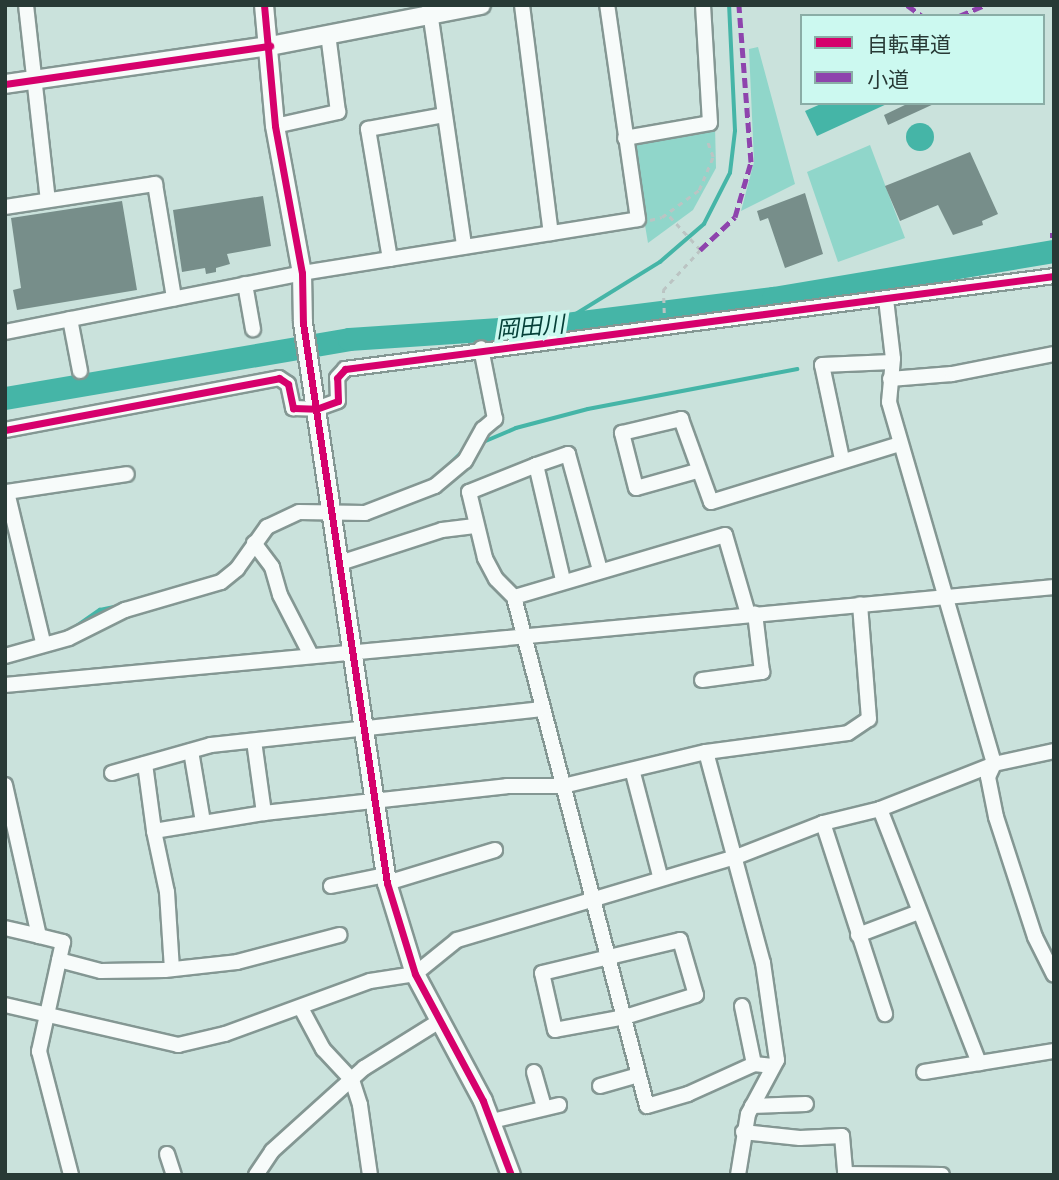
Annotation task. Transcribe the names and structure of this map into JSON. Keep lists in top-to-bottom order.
{
  "water": ["岡田川"],
  "legend": ["自転車道", "小道"]
}
